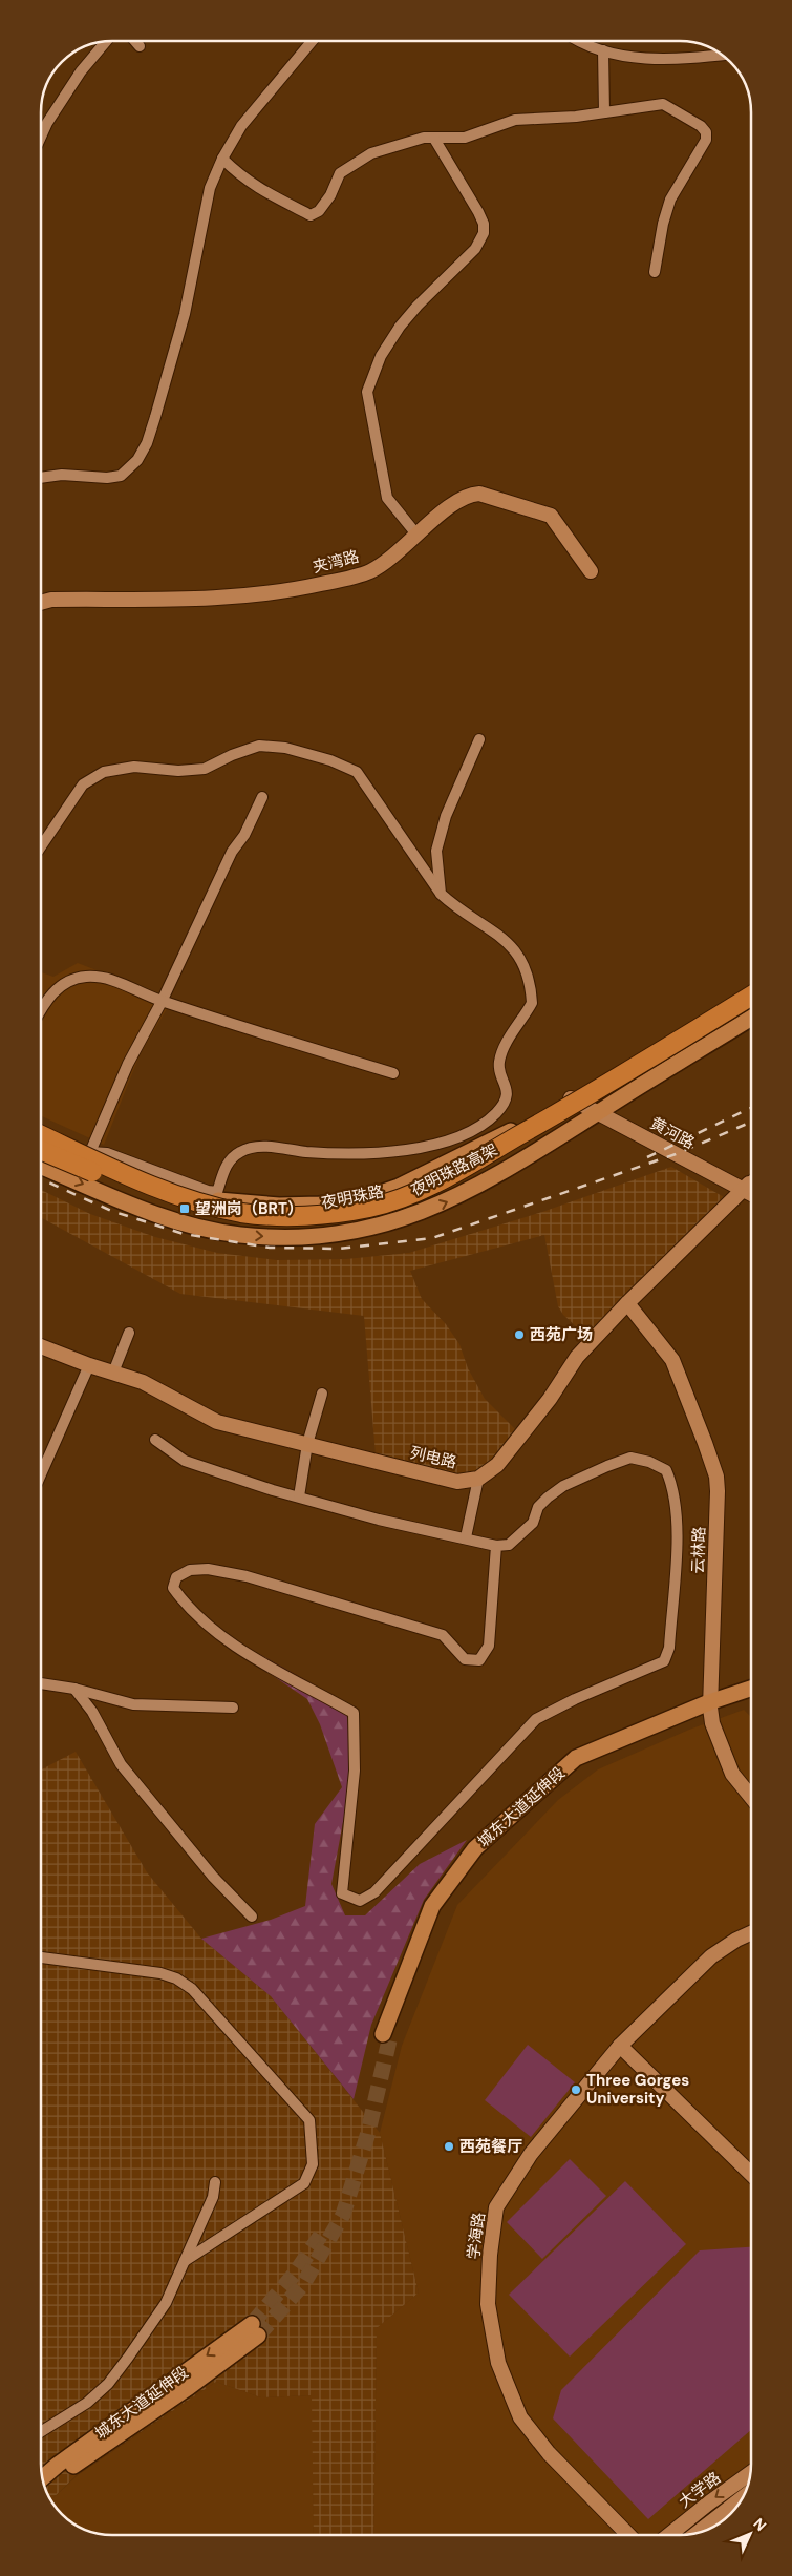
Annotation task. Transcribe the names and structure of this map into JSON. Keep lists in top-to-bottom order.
{
  "streets": {
    "highway": ["夜明珠路高架"],
    "main road": ["夜明珠路", "城东大道延伸段"],
    "street": [
      "夹湾路",
      "黄河路",
      "列电路",
      "云林路",
      "学海路",
      "大学路"
    ]
  },
  "crossings": [
    ["黄河路", "夜明珠路"],
    ["云林路", "城东大道延伸段"]
  ],
  "places": {
    "transit": ["望洲岗（BRT）"],
    "other": ["西苑广场", "Three Gorges University", "西苑餐厅"]
  },
  "north": "top right"
}
